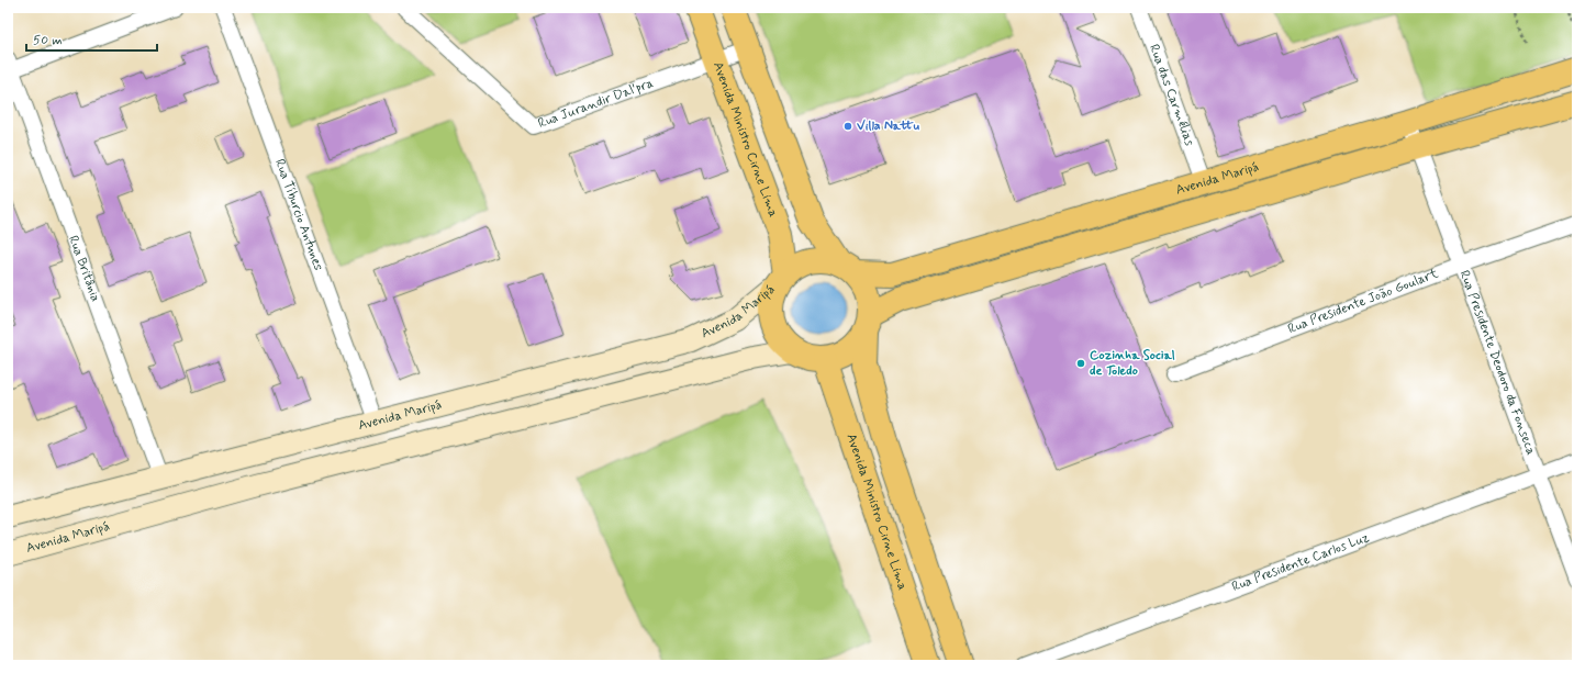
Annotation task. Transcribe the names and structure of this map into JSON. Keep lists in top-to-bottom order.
{
  "streets": {
    "main road": ["Avenida Ministro Cirne Lima", "Avenida Maripá"],
    "street": [
      "Rua das Carmélias",
      "Rua Jurandir Dal'pra",
      "Rua Tíburcio Antunes",
      "Rua Britânia",
      "Rua Presidente João Goulart",
      "Rua Presidente Deodoro da Fonseca",
      "Rua Presidente Carlos Luz"
    ]
  },
  "crossings": [
    ["Rua das Carmélias", "Avenida Maripá"],
    ["Rua Jurandir Dal'pra", "Avenida Ministro Cirne Lima"],
    ["Avenida Ministro Cirne Lima", "Avenida Maripá"],
    ["Avenida Maripá", "Rua Tíburcio Antunes"],
    ["Avenida Maripá", "Rua Britânia"],
    ["Avenida Maripá", "Rua Presidente Deodoro da Fonseca"],
    ["Rua Presidente João Goulart", "Rua Presidente Deodoro da Fonseca"],
    ["Rua Presidente Deodoro da Fonseca", "Rua Presidente Carlos Luz"]
  ],
  "places": ["Villa Nattu", "Cozinha Social de Toledo"],
  "scale_bar": "50 m"
}
